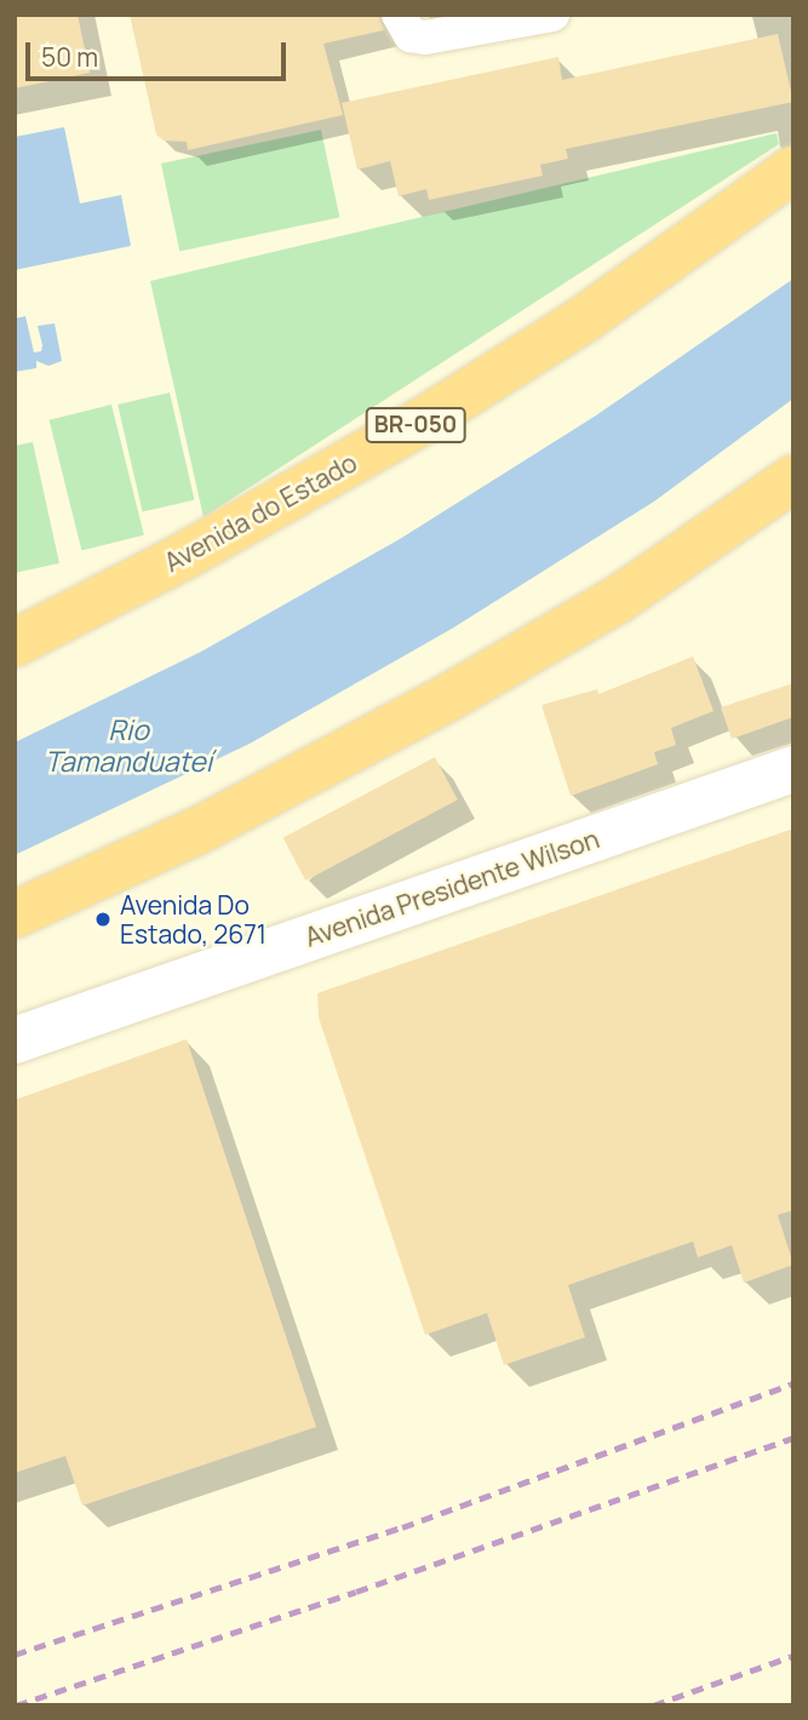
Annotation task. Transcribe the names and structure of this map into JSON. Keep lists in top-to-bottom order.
{
  "streets": {
    "highway": ["BR-050", "Avenida do Estado"],
    "main road": ["Avenida Presidente Wilson"]
  },
  "water": ["Rio Tamanduateí"],
  "places": ["Avenida Do Estado, 2671"],
  "scale_bar": "50 m"
}
